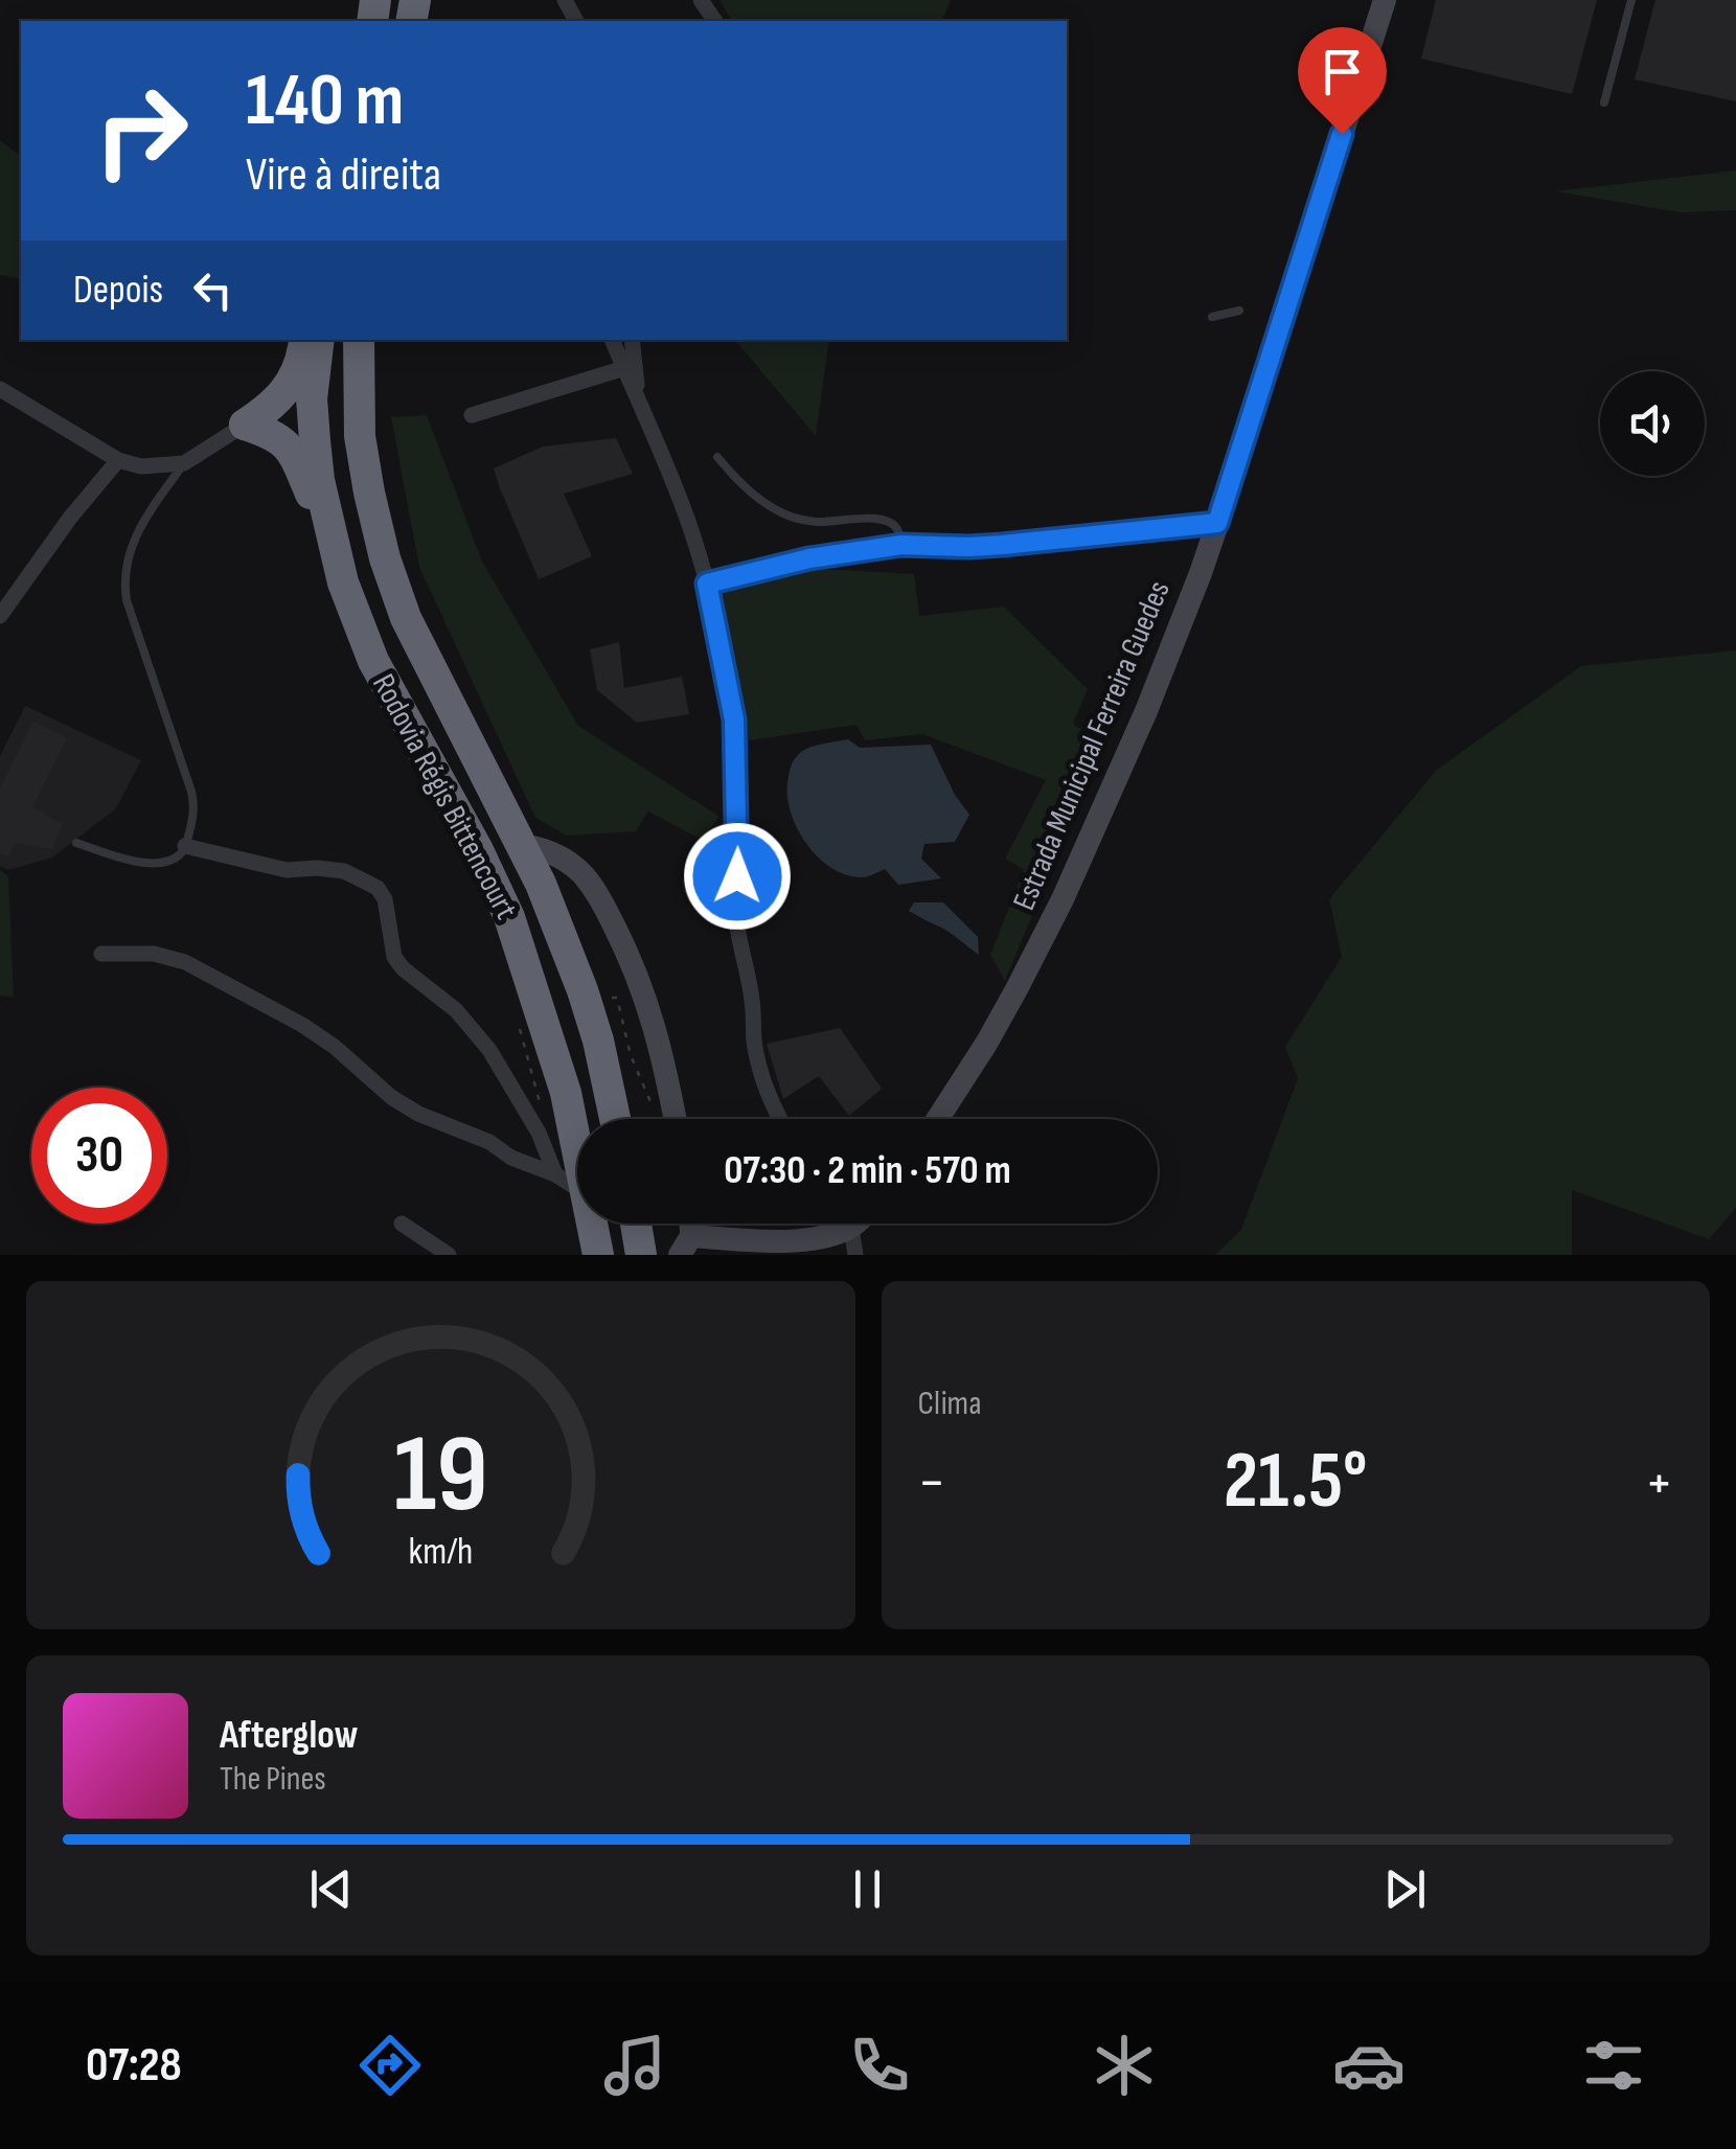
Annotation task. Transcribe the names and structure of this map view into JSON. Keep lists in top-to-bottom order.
{
  "streets": {
    "highway": ["Rodovia Régis Bittencourt"],
    "street": ["Estrada Municipal Ferreira Guedes"]
  },
  "page": {
    "turn": ["140 m", "Vire à direita"],
    "then": "Depois",
    "limit": "30",
    "trip": "07:30 · 2 min · 570 m",
    "tile": "Clima",
    "heat": ["−", "21.5°", "+"],
    "song": ["Afterglow", "The Pines"],
    "tabs": "07:28",
    "gauge": ["19", "km/h"]
  }
}
